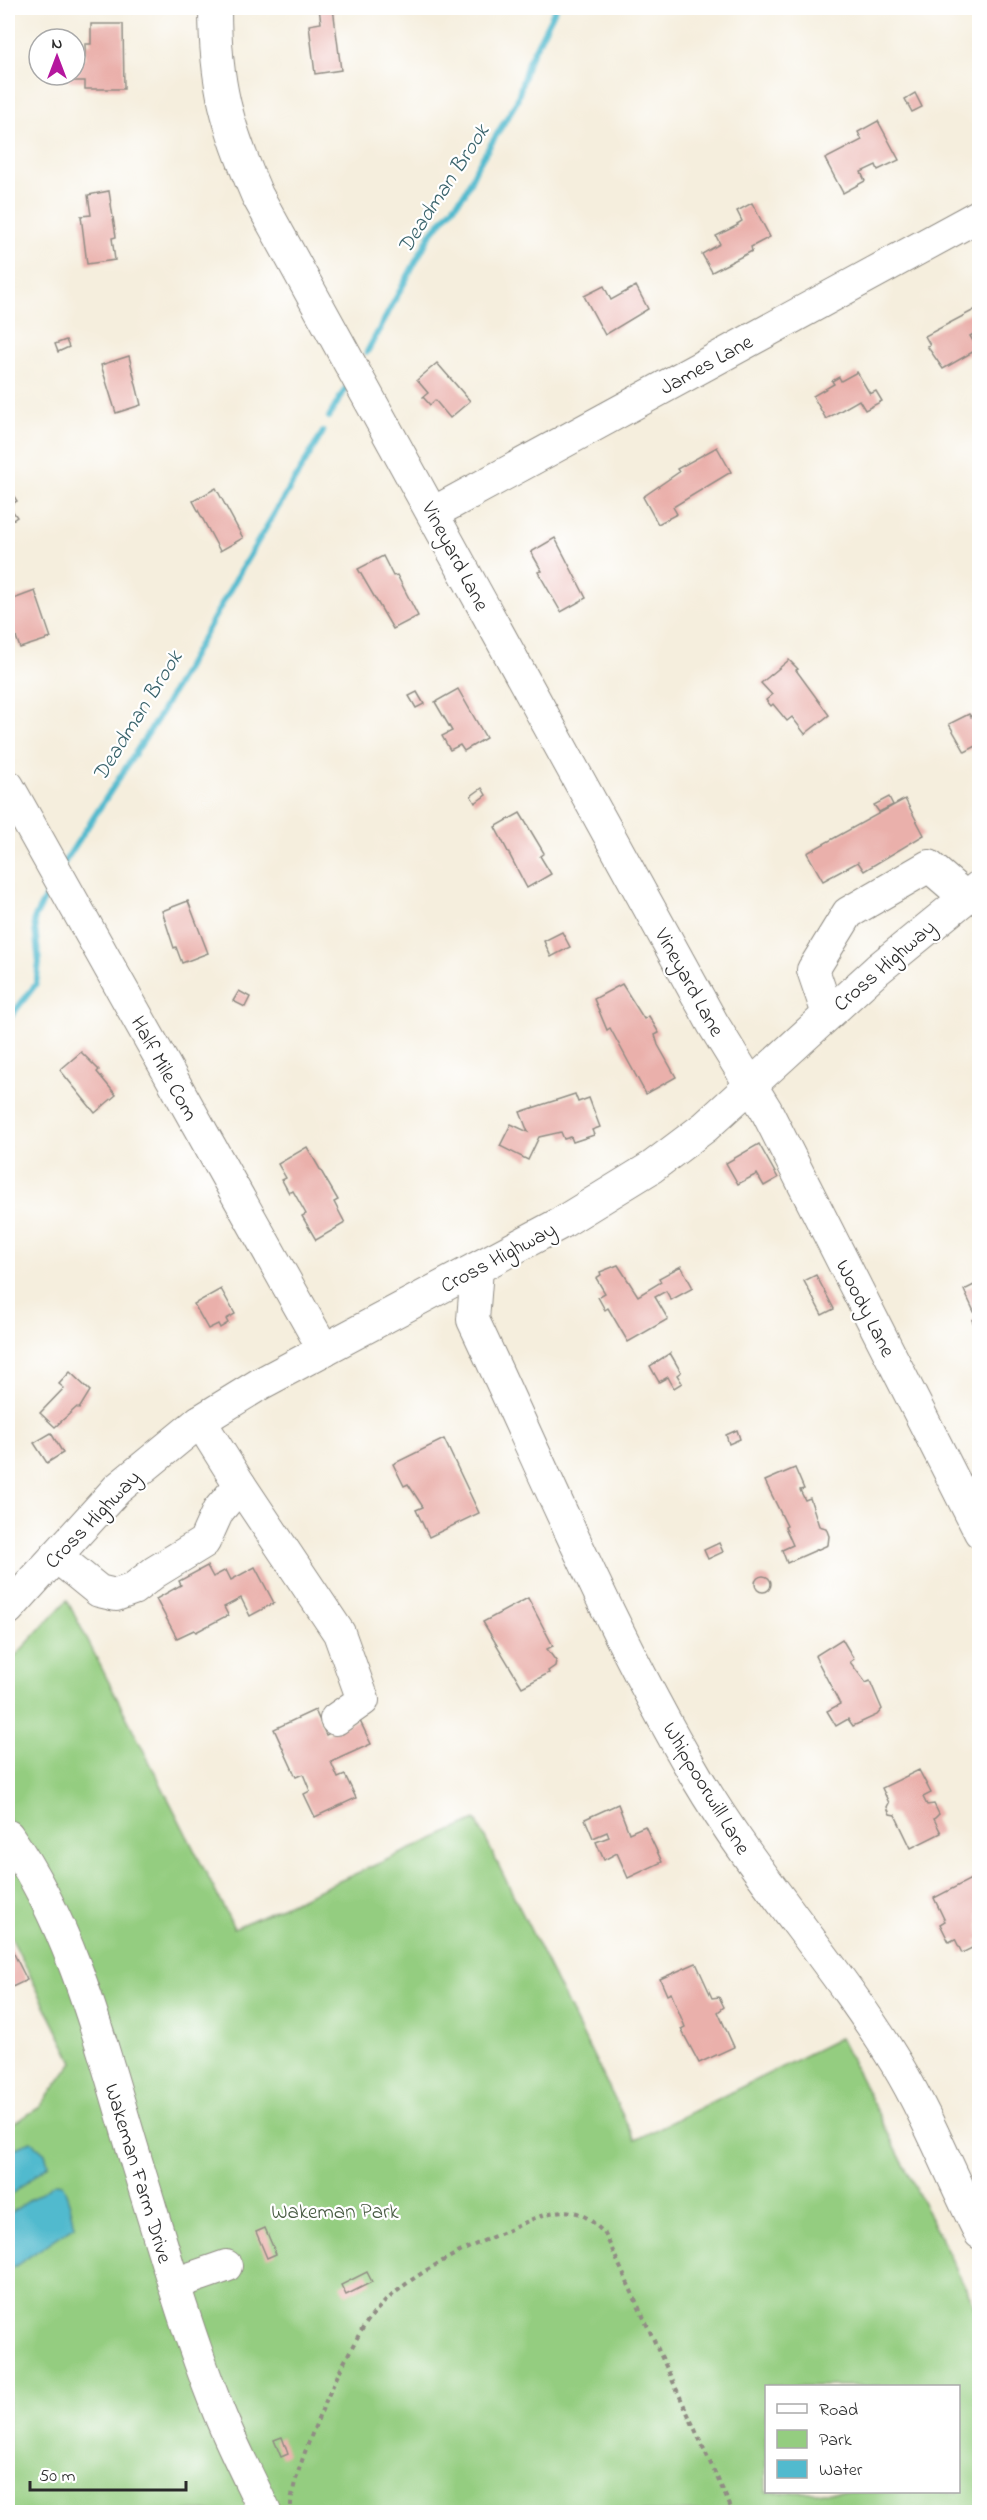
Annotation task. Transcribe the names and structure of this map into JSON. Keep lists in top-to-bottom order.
{
  "streets": {
    "street": [
      "James Lane",
      "Vineyard Lane",
      "Cross Highway",
      "Half Mile Com",
      "Woody Lane",
      "Whippoorwill Lane",
      "Wakeman Farm Drive"
    ]
  },
  "crossings": [
    ["James Lane", "Vineyard Lane"],
    ["Vineyard Lane", "Cross Highway"],
    ["Vineyard Lane", "Woody Lane"],
    ["Cross Highway", "Half Mile Com"],
    ["Cross Highway", "Woody Lane"],
    ["Cross Highway", "Whippoorwill Lane"]
  ],
  "water": ["Deadman Brook"],
  "parks": ["Wakeman Park"],
  "legend": ["Road", "Park", "Water"],
  "scale_bar": "50 m",
  "north": "top"
}
